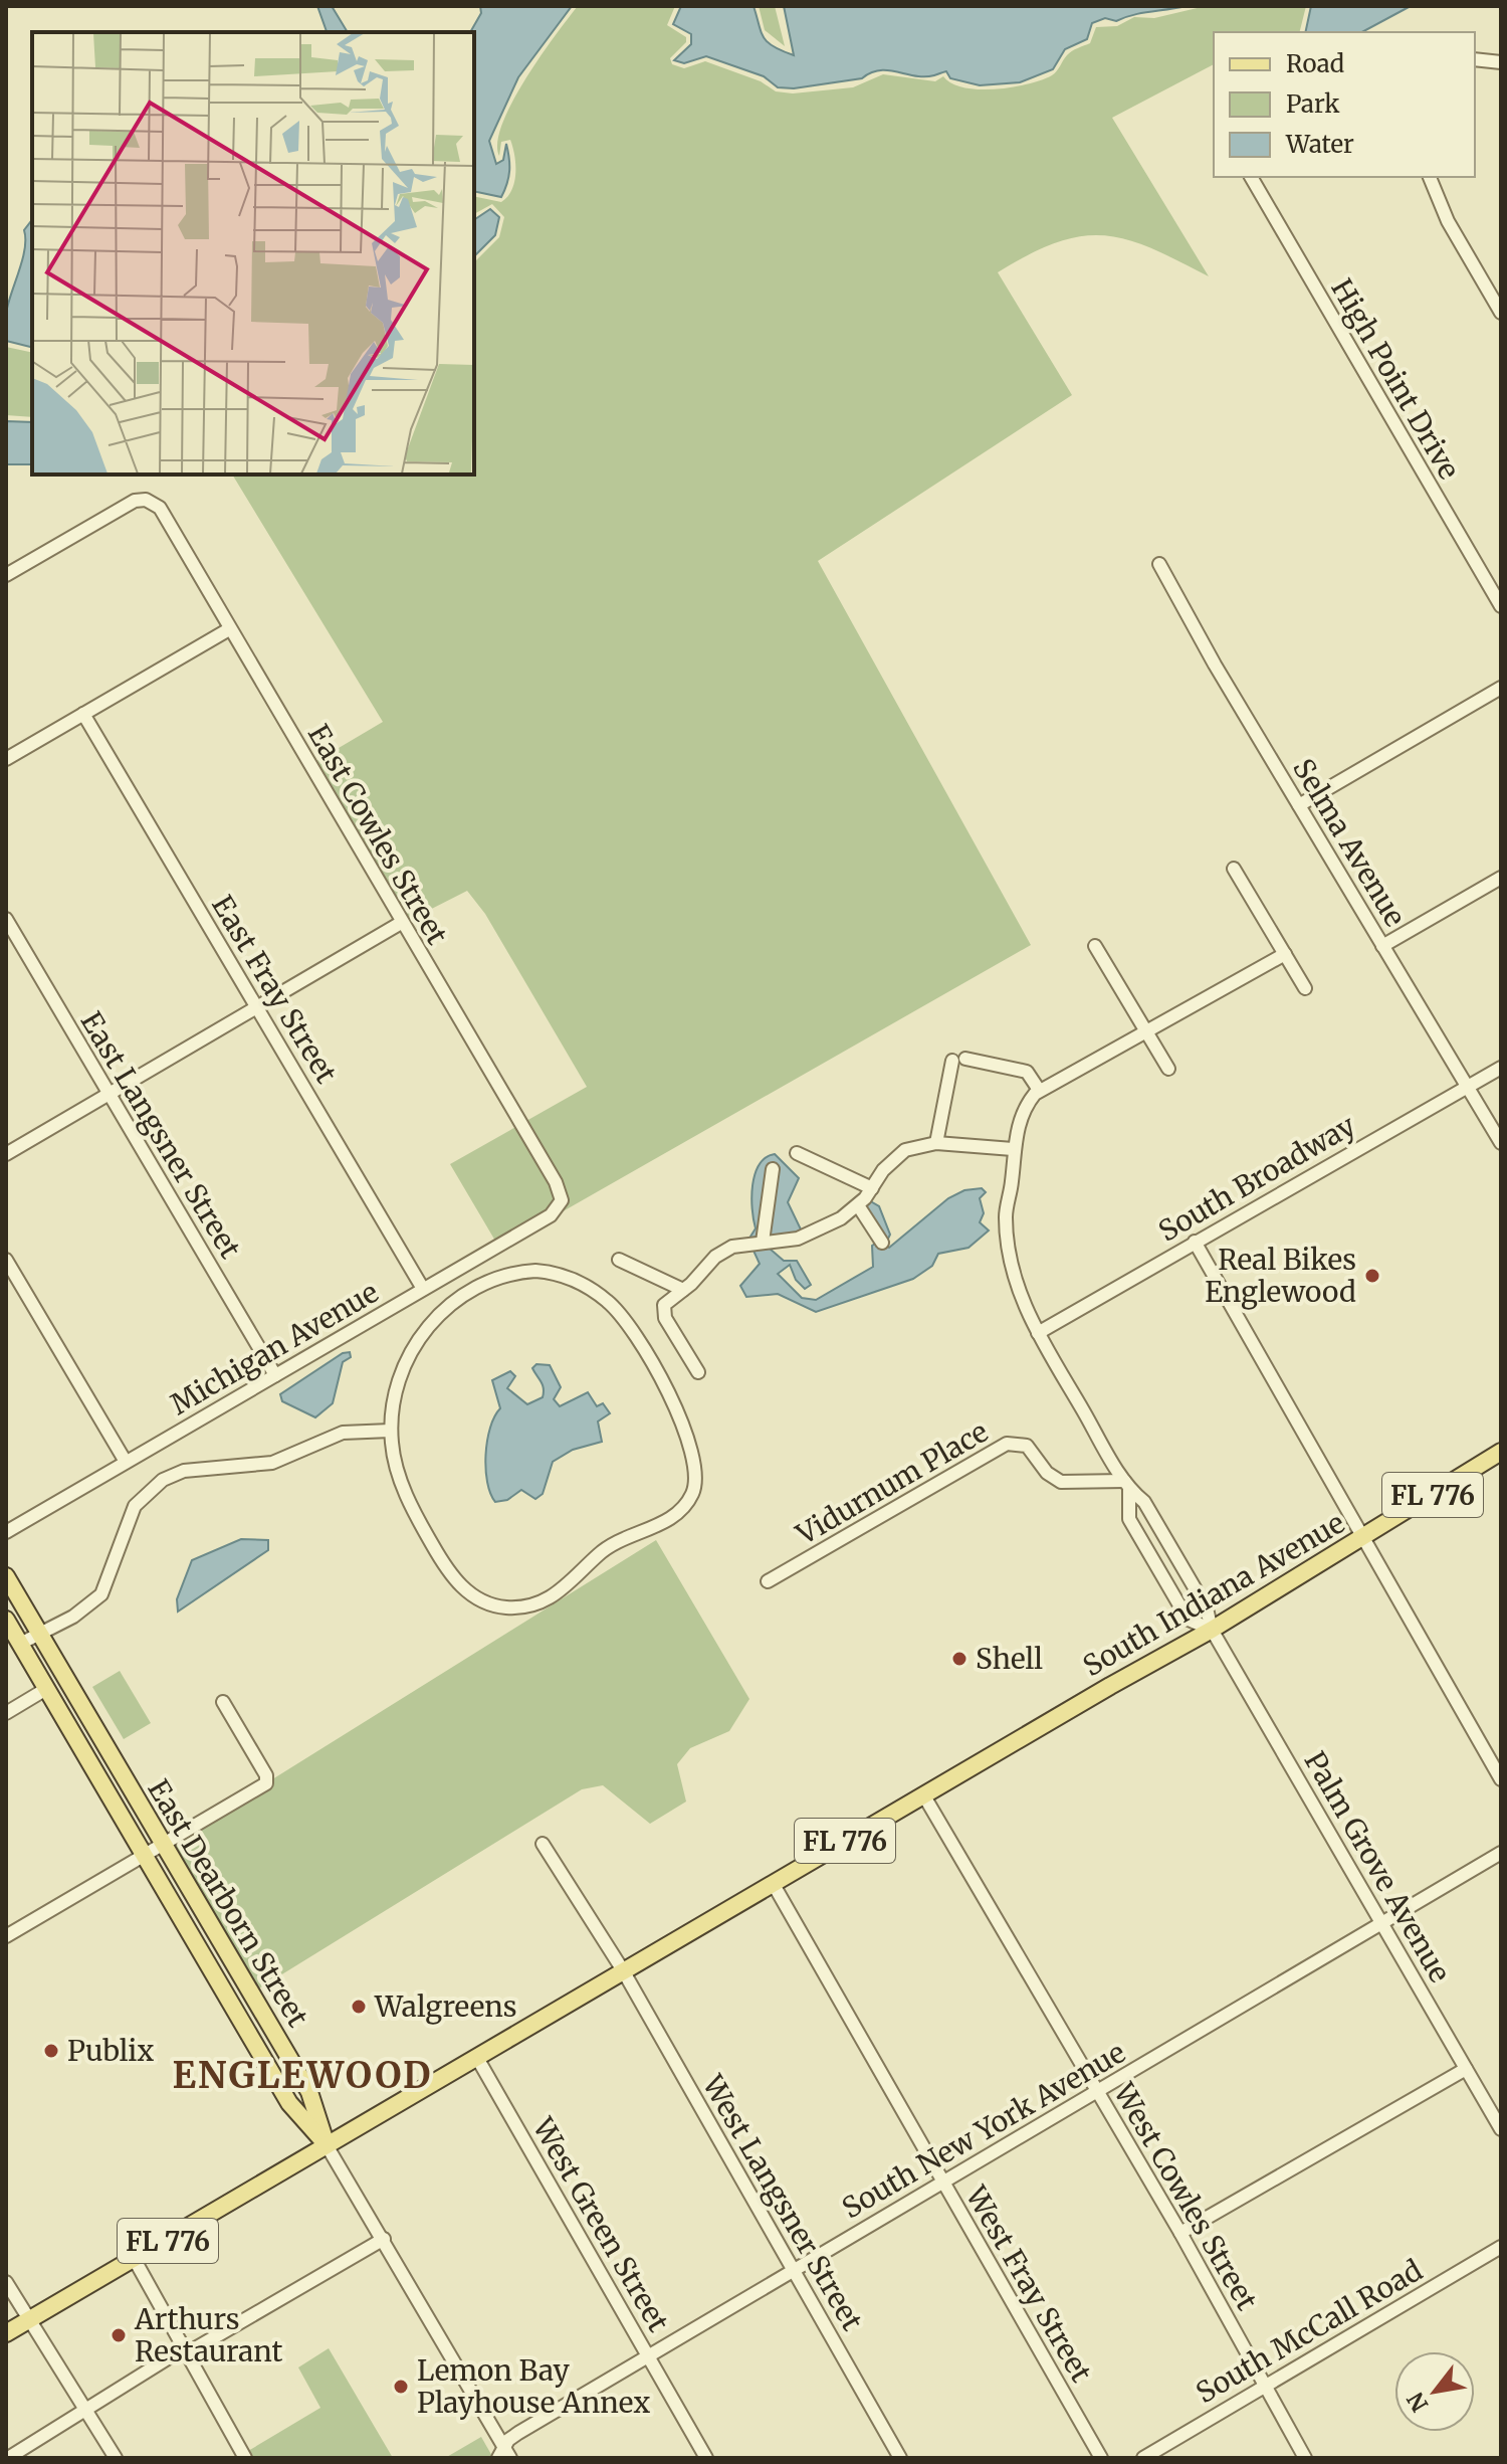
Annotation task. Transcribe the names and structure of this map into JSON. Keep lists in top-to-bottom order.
{
  "streets": {
    "main road": ["FL 776", "South Indiana Avenue", "East Dearborn Street"],
    "street": [
      "High Point Drive",
      "East Cowles Street",
      "Selma Avenue",
      "East Fray Street",
      "East Langsner Street",
      "South Broadway",
      "Michigan Avenue",
      "Vidurnum Place",
      "Palm Grove Avenue",
      "South New York Avenue",
      "West Cowles Street",
      "West Langsner Street",
      "West Green Street",
      "West Fray Street",
      "South McCall Road"
    ]
  },
  "crossings": [
    ["East Cowles Street", "Michigan Avenue"],
    ["Selma Avenue", "South Broadway"],
    ["East Fray Street", "Michigan Avenue"],
    ["East Langsner Street", "Michigan Avenue"],
    ["FL 776", "South Indiana Avenue"],
    ["FL 776", "East Dearborn Street"],
    ["South Indiana Avenue", "Palm Grove Avenue"],
    ["South Indiana Avenue", "East Dearborn Street"],
    ["South Indiana Avenue", "West Cowles Street"],
    ["South Indiana Avenue", "West Langsner Street"],
    ["South Indiana Avenue", "West Green Street"],
    ["South Indiana Avenue", "West Fray Street"],
    ["Palm Grove Avenue", "South New York Avenue"],
    ["South New York Avenue", "West Cowles Street"],
    ["South New York Avenue", "West Langsner Street"],
    ["South New York Avenue", "West Green Street"],
    ["South New York Avenue", "West Fray Street"],
    ["West Cowles Street", "South McCall Road"]
  ],
  "districts": ["ENGLEWOOD"],
  "places": [
    "Real Bikes Englewood",
    "Shell",
    "Walgreens",
    "Publix",
    "Arthurs Restaurant",
    "Lemon Bay Playhouse Annex"
  ],
  "legend": ["Road", "Park", "Water"],
  "north": "bottom left"
}
